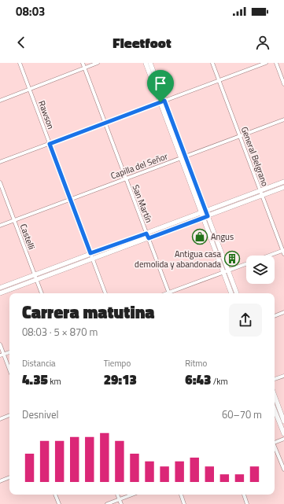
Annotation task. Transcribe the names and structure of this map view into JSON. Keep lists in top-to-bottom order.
{
  "streets": {
    "street": [
      "Rawson",
      "General Belgrano",
      "Capilla del Señor",
      "San Martín",
      "Castelli"
    ]
  },
  "crossings": [
    ["Rawson", "Capilla del Señor"],
    ["General Belgrano", "Capilla del Señor"],
    ["Capilla del Señor", "San Martín"],
    ["Capilla del Señor", "Castelli"]
  ],
  "places": {
    "shop": ["Angus"],
    "building": ["Antigua casa demolida y abandonada"]
  },
  "page": {
    "status": "08:03",
    "header": "Fleetfoot",
    "heading": ["Carrera matutina", "08:03 · 5 × 870 m"],
    "stats": [
      ["Distancia", "4.35 km"],
      ["Tiempo", "29:13"],
      ["Ritmo", "6:43 /km"]
    ],
    "chart": ["Desnivel", "60–70 m"]
  }
}
